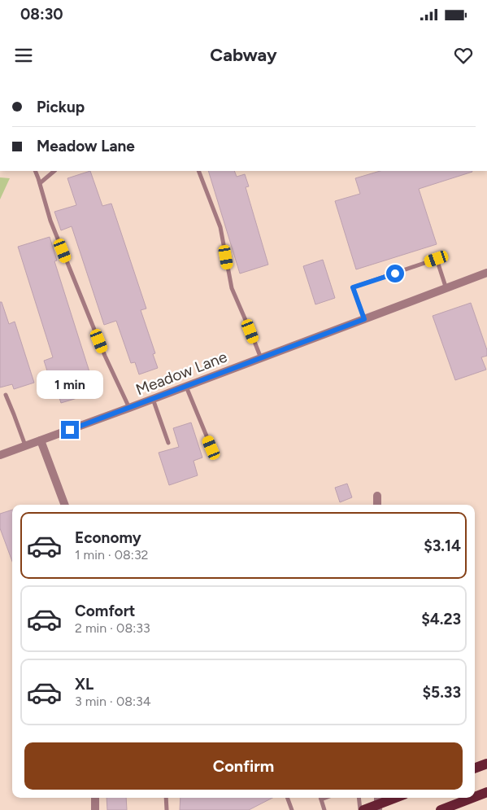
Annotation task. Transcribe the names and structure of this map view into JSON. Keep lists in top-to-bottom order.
{
  "streets": {
    "street": ["Meadow Lane"]
  },
  "page": {
    "status": "08:30",
    "header": "Cabway",
    "banner": ["Pickup", "Meadow Lane"],
    "bubble": "1 min",
    "list": [
      {
        "name": "Economy",
        "note": "1 min · 08:32",
        "value": "$3.14"
      },
      {
        "name": "Comfort",
        "note": "2 min · 08:33",
        "value": "$4.23"
      },
      {
        "name": "XL",
        "note": "3 min · 08:34",
        "value": "$5.33"
      }
    ],
    "buttons": "Confirm"
  }
}
